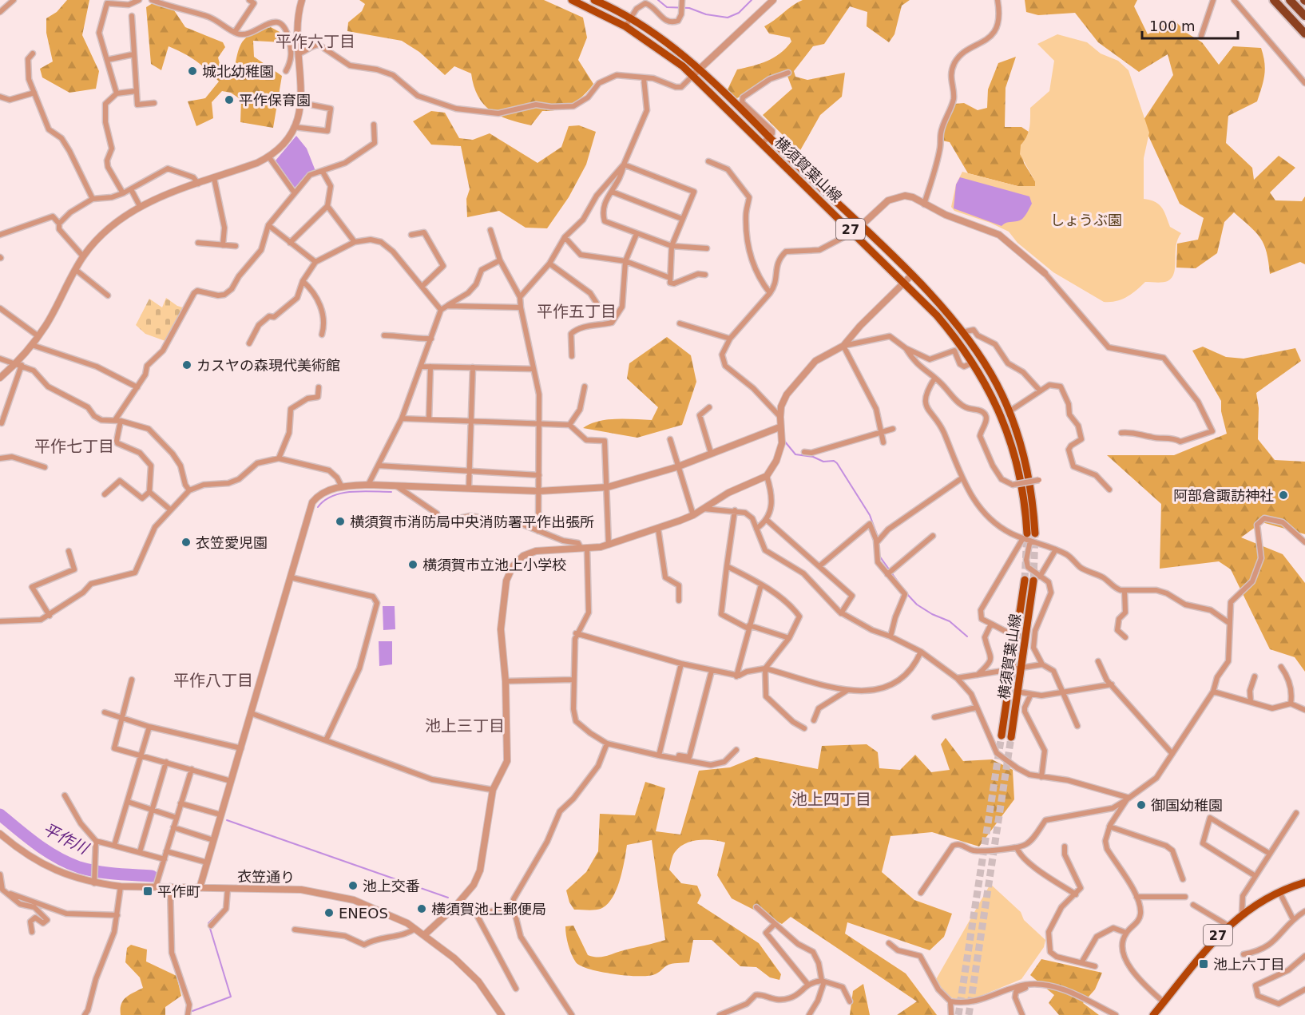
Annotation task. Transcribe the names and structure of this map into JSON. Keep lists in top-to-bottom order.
{
  "streets": {
    "main road": ["横須賀葉山線", "27"],
    "street": ["衣笠通り"]
  },
  "districts": [
    "平作六丁目",
    "平作五丁目",
    "平作七丁目",
    "平作八丁目",
    "池上三丁目",
    "池上四丁目"
  ],
  "water": ["平作川"],
  "parks": ["しょうぶ園"],
  "places": {
    "other": [
      "城北幼稚園",
      "平作保育園",
      "カスヤの森現代美術館",
      "阿部倉諏訪神社",
      "横須賀市消防局中央消防署平作出張所",
      "衣笠愛児園",
      "横須賀市立池上小学校",
      "御国幼稚園",
      "池上交番",
      "横須賀池上郵便局",
      "ENEOS"
    ],
    "transit": ["平作町", "池上六丁目"]
  },
  "scale_bar": "100 m"
}
